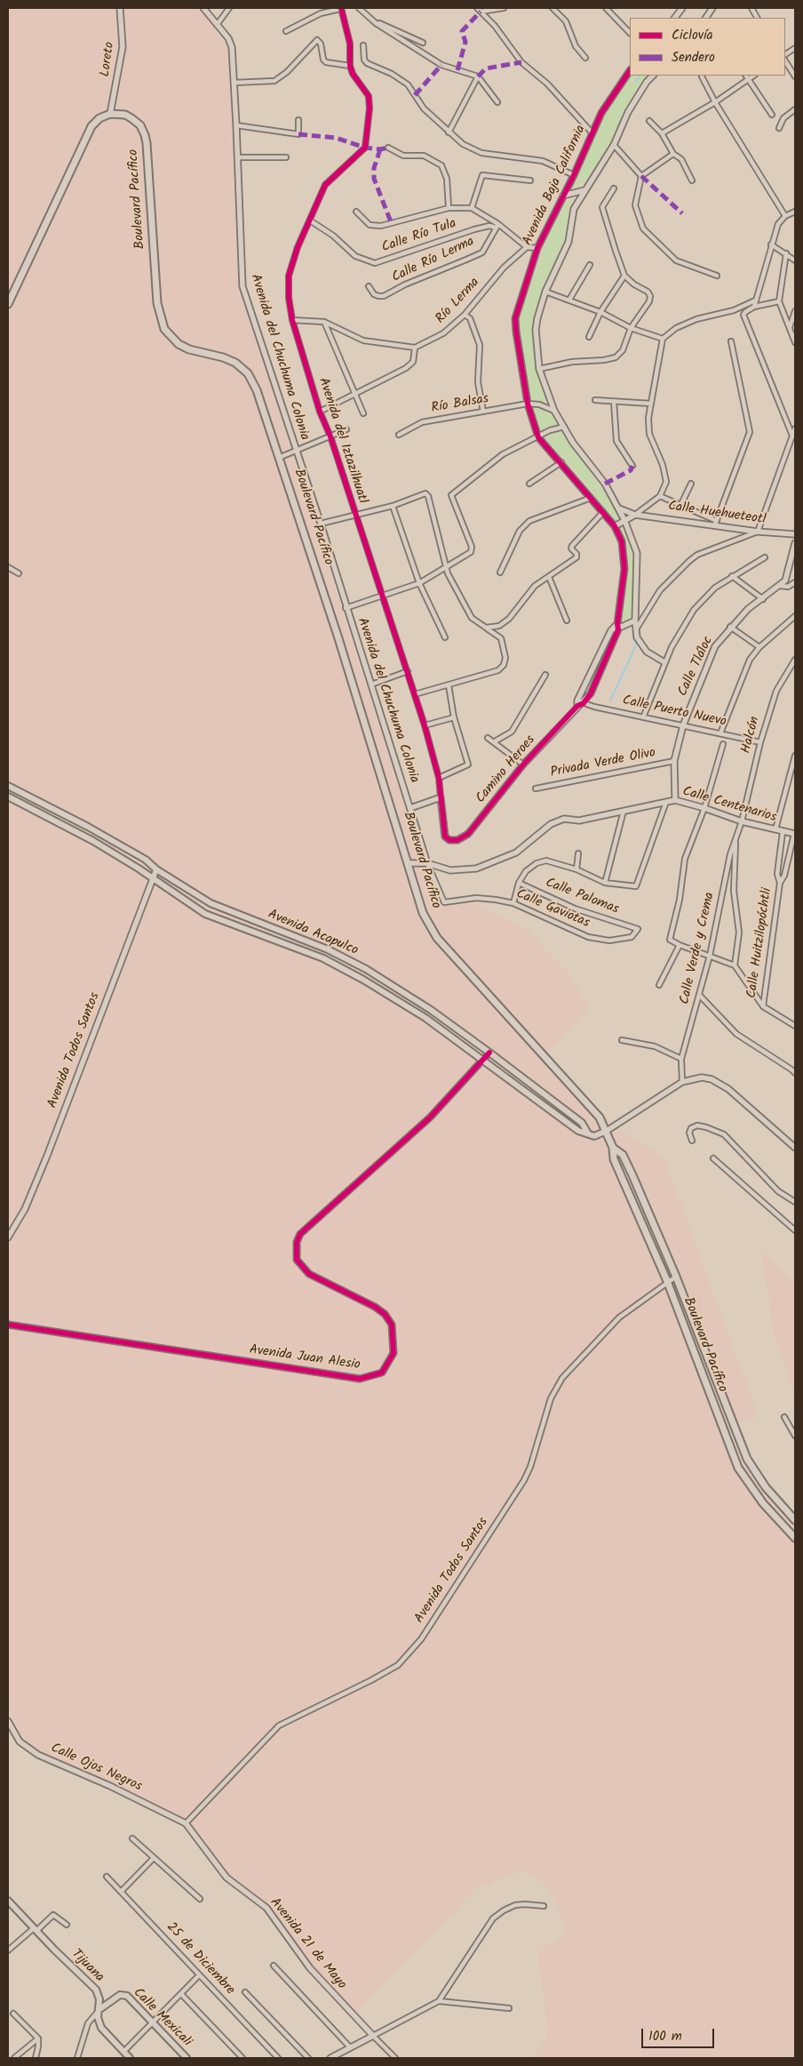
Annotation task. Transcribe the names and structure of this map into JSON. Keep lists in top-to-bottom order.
{
  "streets": {
    "main road": [
      "Boulevard Pacífico",
      "Avenida Acapulco",
      "Tijuana",
      "Calle Mexicali"
    ],
    "street": [
      "Loreto",
      "Avenida Baja California",
      "Calle Río Tula",
      "Calle Río Lerma",
      "Río Lerma",
      "Avenida del Chuchuma Colonia",
      "Río Balsas",
      "Avenida del Iztazilhuatl",
      "Calle Huehueteotl",
      "Calle Tláloc",
      "Calle Puerto Nuevo",
      "Halcón",
      "Privada Verde Olivo",
      "Camino Heroes",
      "Calle Centenarios",
      "Calle Palomas",
      "Calle Gaviotas",
      "Calle Huitzilopóchtli",
      "Calle Verde y Crema",
      "Avenida Todos Santos",
      "Avenida Juan Alesio",
      "Calle Ojos Negros",
      "Avenida 21 de Mayo",
      "25 de Diciembre"
    ]
  },
  "crossings": [
    ["Loreto", "Boulevard Pacífico"],
    ["Avenida Baja California", "Río Balsas"],
    ["Avenida Baja California", "Calle Huehueteotl"],
    ["Avenida Baja California", "Calle Puerto Nuevo"],
    ["Avenida Baja California", "Camino Heroes"],
    ["Boulevard Pacífico", "Calle Centenarios"],
    ["Boulevard Pacífico", "Avenida Todos Santos"],
    ["Calle Río Tula", "Calle Río Lerma"],
    ["Calle Río Tula", "Avenida del Iztazilhuatl"],
    ["Avenida del Chuchuma Colonia", "Calle Centenarios"],
    ["Avenida del Chuchuma Colonia", "Calle Gaviotas"],
    ["Avenida del Iztazilhuatl", "Camino Heroes"],
    ["Calle Tláloc", "Calle Puerto Nuevo"],
    ["Calle Tláloc", "Privada Verde Olivo"],
    ["Calle Tláloc", "Calle Centenarios"],
    ["Calle Puerto Nuevo", "Halcón"],
    ["Calle Puerto Nuevo", "Camino Heroes"],
    ["Halcón", "Calle Centenarios"],
    ["Halcón", "Calle Verde y Crema"],
    ["Calle Centenarios", "Calle Gaviotas"],
    ["Calle Centenarios", "Calle Huitzilopóchtli"],
    ["Calle Centenarios", "Calle Verde y Crema"],
    ["Calle Palomas", "Calle Gaviotas"],
    ["Avenida Acapulco", "Avenida Todos Santos"],
    ["Avenida Acapulco", "Avenida Juan Alesio"],
    ["Avenida Todos Santos", "Calle Ojos Negros"],
    ["Avenida Todos Santos", "Avenida 21 de Mayo"],
    ["Calle Ojos Negros", "Avenida 21 de Mayo"],
    ["Tijuana", "Calle Mexicali"]
  ],
  "legend": ["Ciclovía", "Sendero"],
  "scale_bar": "100 m"
}
